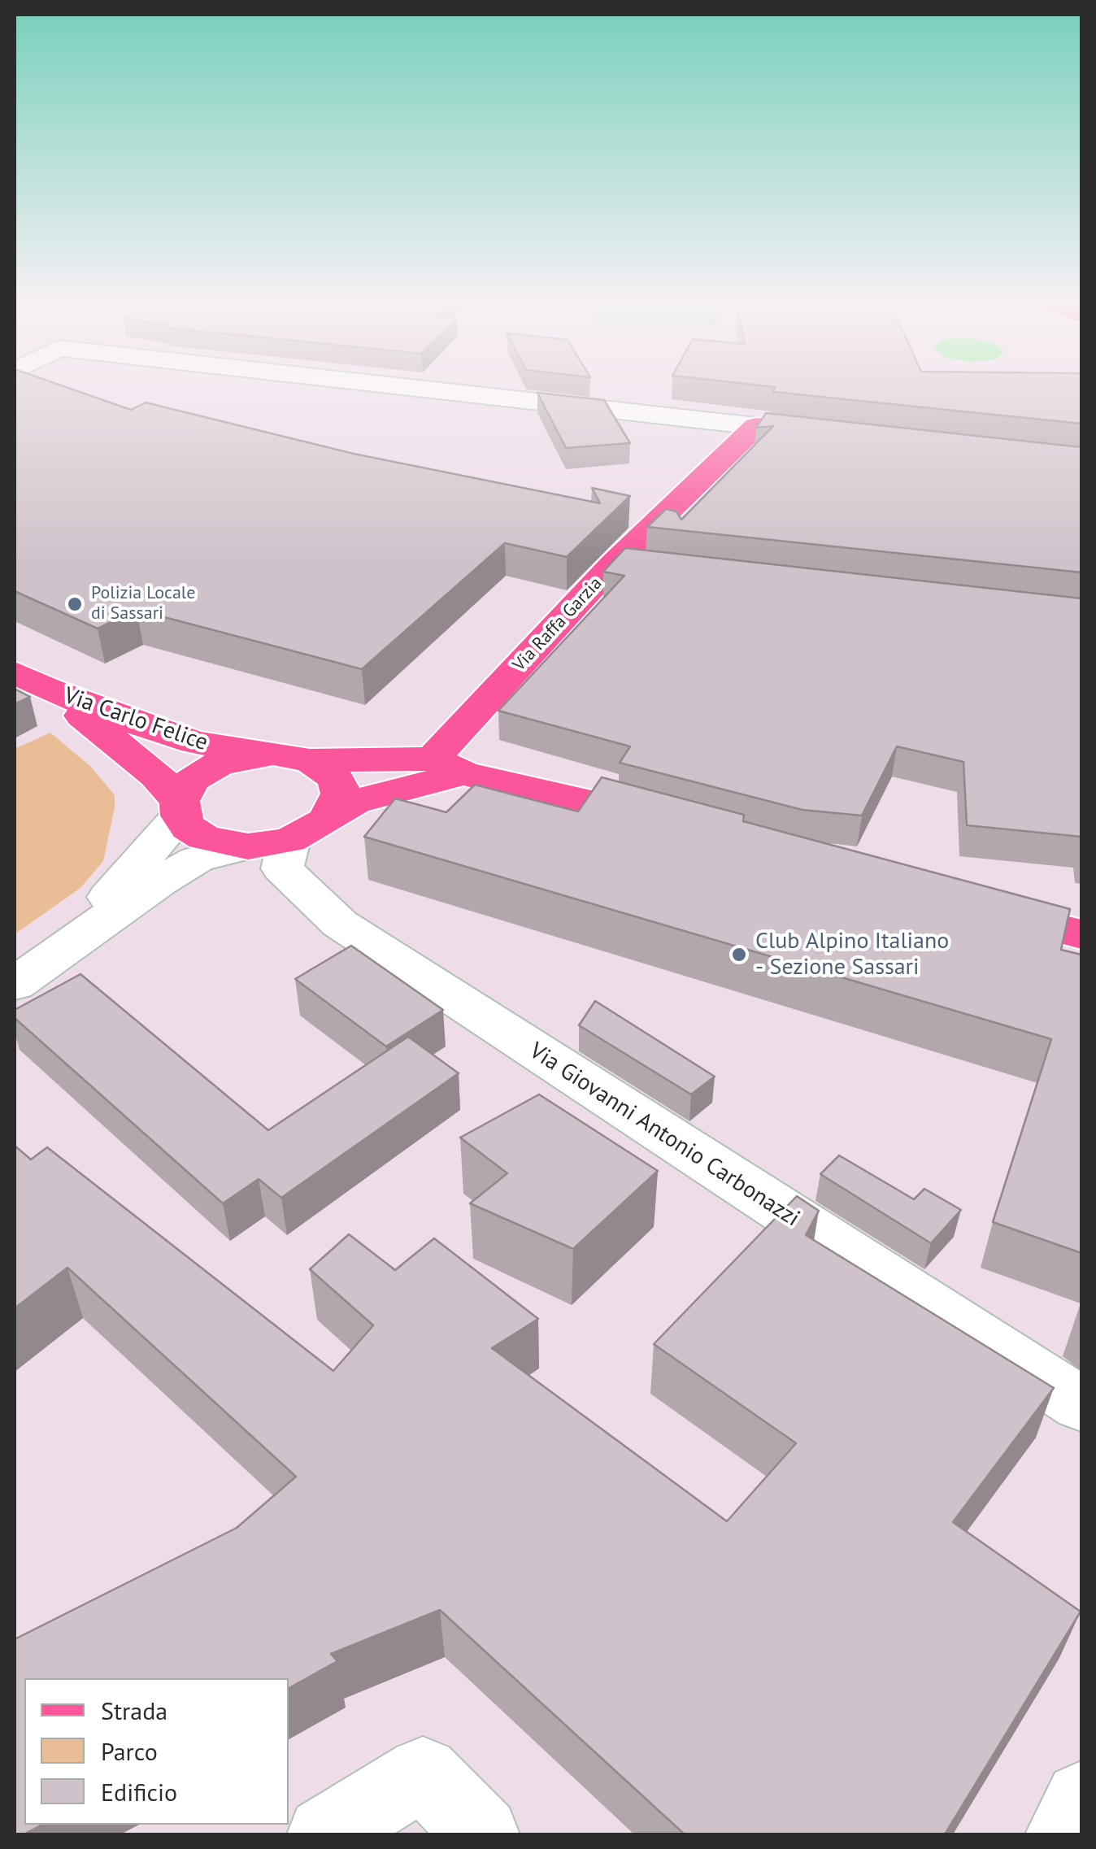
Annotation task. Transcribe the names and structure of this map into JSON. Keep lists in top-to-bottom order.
{
  "streets": {
    "main road": ["Via Raffa Garzia", "Via Carlo Felice"],
    "street": ["Via Giovanni Antonio Carbonazzi"]
  },
  "crossings": [
    ["Via Raffa Garzia", "Via Carlo Felice"],
    ["Via Carlo Felice", "Via Giovanni Antonio Carbonazzi"]
  ],
  "places": ["Polizia Locale di Sassari", "Club Alpino Italiano - Sezione Sassari"],
  "legend": ["Strada", "Parco", "Edificio"]
}
